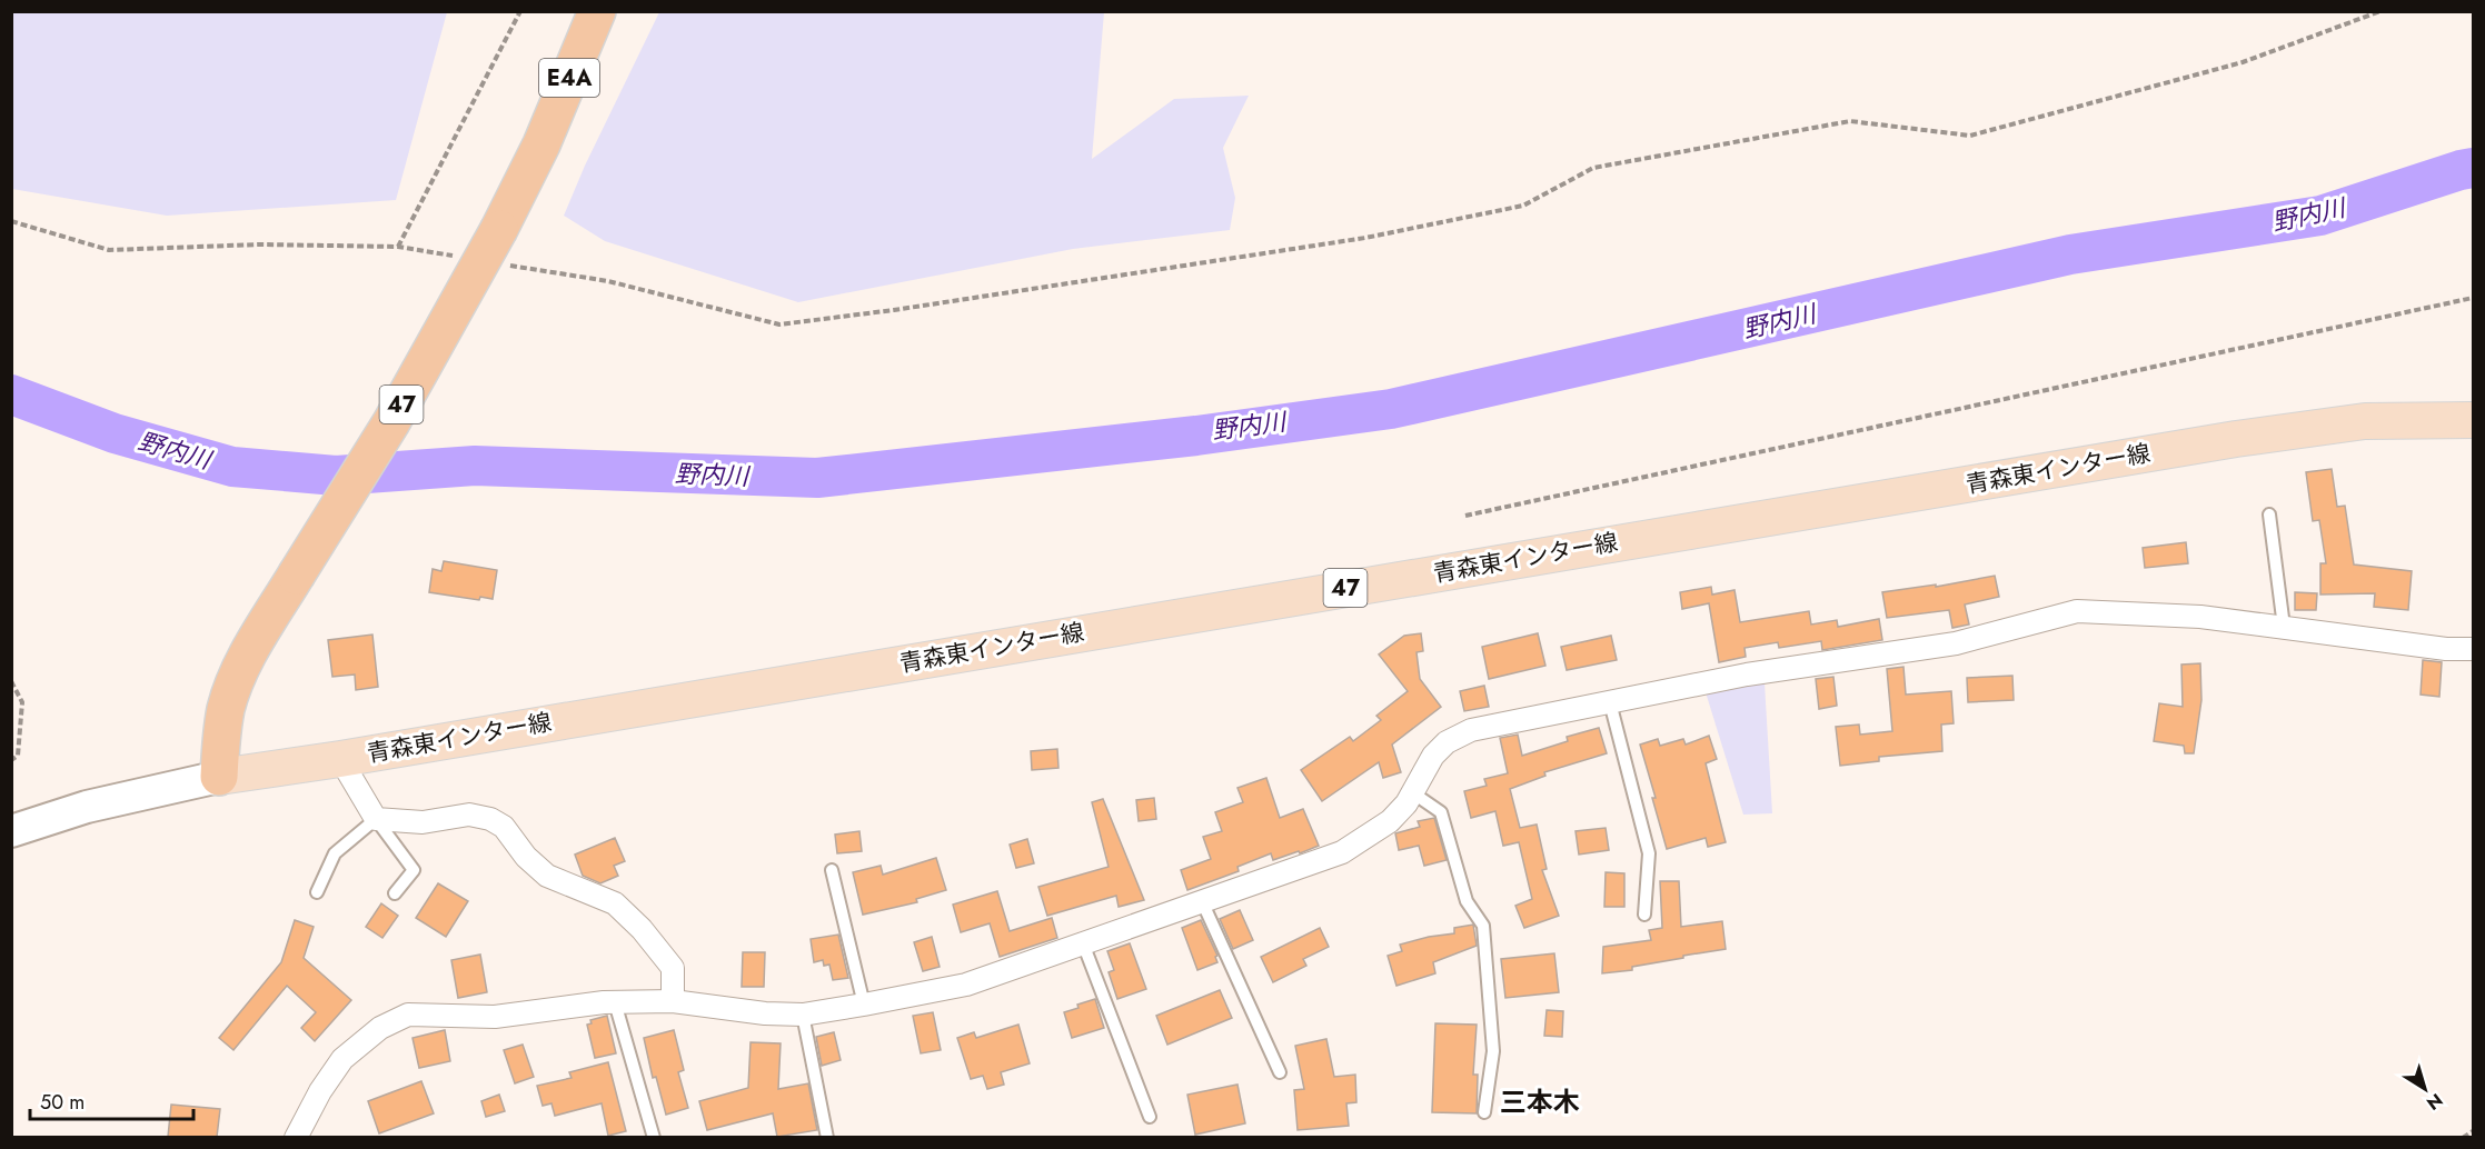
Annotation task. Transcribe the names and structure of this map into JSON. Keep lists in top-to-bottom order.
{
  "streets": {
    "highway": ["E4A", "47"],
    "main road": ["青森東インター線"]
  },
  "crossings": [
    ["E4A", "47"],
    ["47", "青森東インター線"]
  ],
  "districts": ["三本木"],
  "water": ["野内川"],
  "scale_bar": "50 m",
  "north": "bottom right"
}
